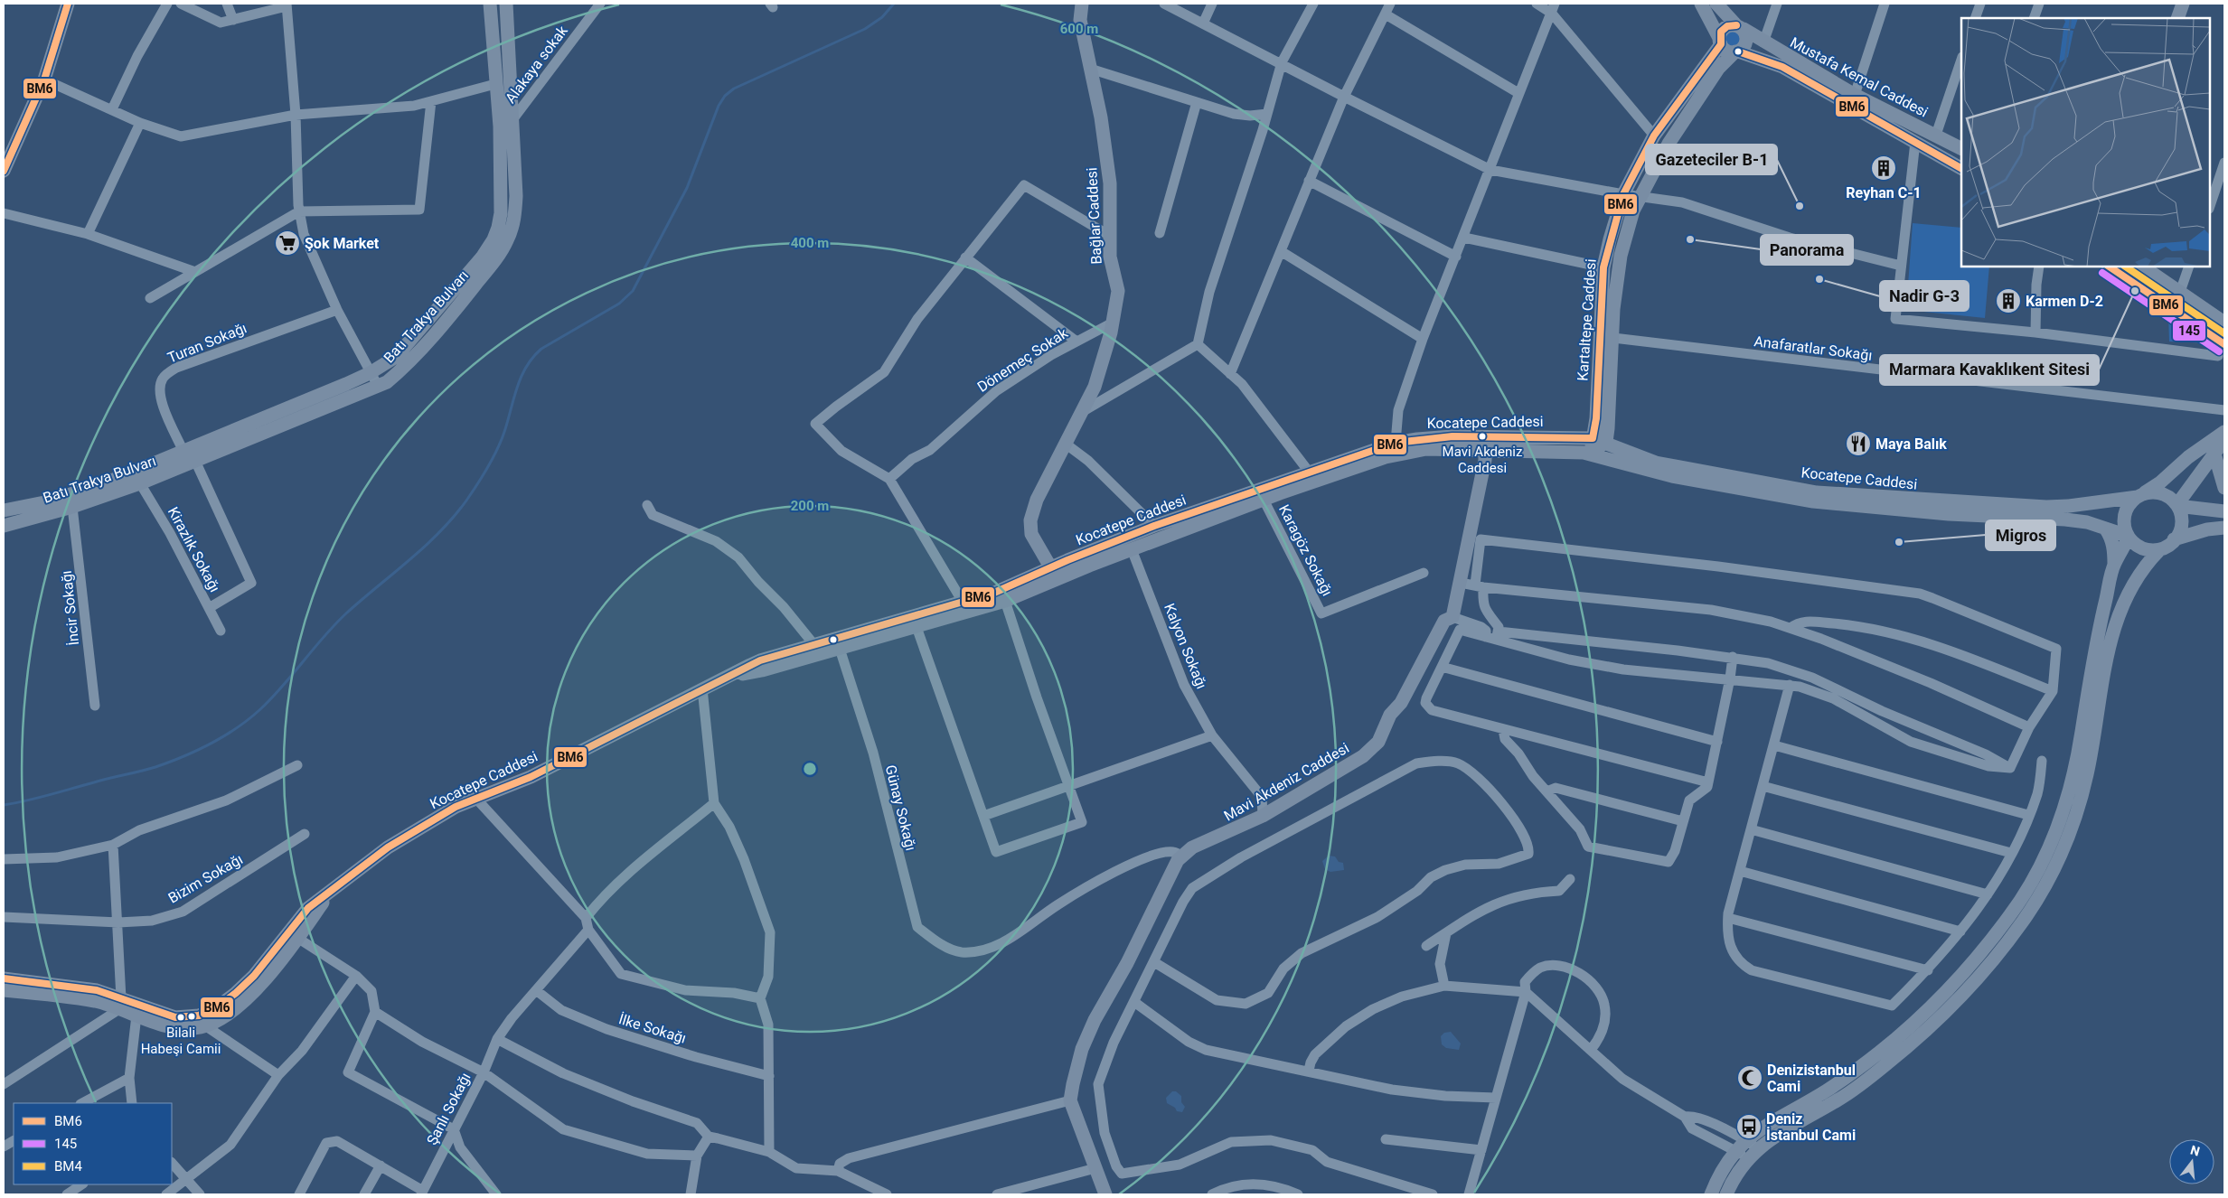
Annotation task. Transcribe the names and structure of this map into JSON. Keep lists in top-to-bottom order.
{
  "streets": {
    "main road": [
      "Mustafa Kemal Caddesi",
      "Bağlar Caddesi",
      "Batı Trakya Bulvarı",
      "Kartaltepe Caddesi",
      "Kocatepe Caddesi",
      "Mavi Akdeniz Caddesi"
    ],
    "street": [
      "Alakaya sokak",
      "Turan Sokağı",
      "Anafaratlar Sokağı",
      "Dönemeç Sokak",
      "Kirazlık Sokağı",
      "Karagöz Sokağı",
      "İncir Sokağı",
      "Kalyon Sokağı",
      "Günay Sokağı",
      "Bizim Sokağı",
      "İlke Sokağı",
      "Şanlı Sokağı"
    ]
  },
  "crossings": [
    ["Alakaya sokak", "Batı Trakya Bulvarı"],
    ["Mustafa Kemal Caddesi", "Kartaltepe Caddesi"],
    ["Bağlar Caddesi", "Dönemeç Sokak"],
    ["Bağlar Caddesi", "Kocatepe Caddesi"],
    ["Batı Trakya Bulvarı", "Turan Sokağı"],
    ["Batı Trakya Bulvarı", "Kirazlık Sokağı"],
    ["Batı Trakya Bulvarı", "İncir Sokağı"],
    ["Kartaltepe Caddesi", "Anafaratlar Sokağı"],
    ["Kartaltepe Caddesi", "Kocatepe Caddesi"],
    ["Kocatepe Caddesi", "Karagöz Sokağı"],
    ["Kocatepe Caddesi", "Kalyon Sokağı"],
    ["Kocatepe Caddesi", "Günay Sokağı"],
    ["Kalyon Sokağı", "Mavi Akdeniz Caddesi"],
    ["Mavi Akdeniz Caddesi", "Günay Sokağı"],
    ["İlke Sokağı", "Şanlı Sokağı"]
  ],
  "places": {
    "building": ["Reyhan C-1", "Karmen D-2"],
    "other": [
      "Gazeteciler B-1",
      "Panorama",
      "Nadir G-3",
      "Marmara Kavaklıkent Sitesi",
      "Mavi Akdeniz Caddesi",
      "Migros",
      "Bilali Habeşi Camii"
    ],
    "supermarket": ["Şok Market"],
    "restaurant": ["Maya Balık"],
    "mosque": ["Denizistanbul Cami"],
    "bus stop": ["Deniz İstanbul Cami"]
  },
  "lines": ["transit line BM6", "transit line BM4", "transit line 145"],
  "legend": ["BM6", "145", "BM4"],
  "north": "top",
  "rings": ["600 m", "400 m", "200 m"]
}
